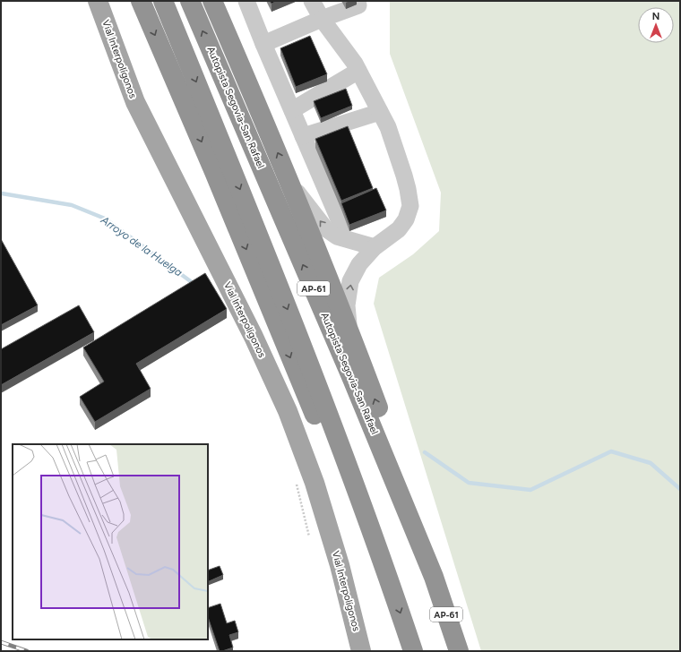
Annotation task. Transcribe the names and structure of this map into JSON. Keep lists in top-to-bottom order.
{
  "streets": {
    "highway": ["Autopista Segovia-San Rafael", "AP-61"],
    "main road": ["Vial Interpolígonos"]
  },
  "water": ["Arroyo de la Huelga"],
  "north": "top"
}
